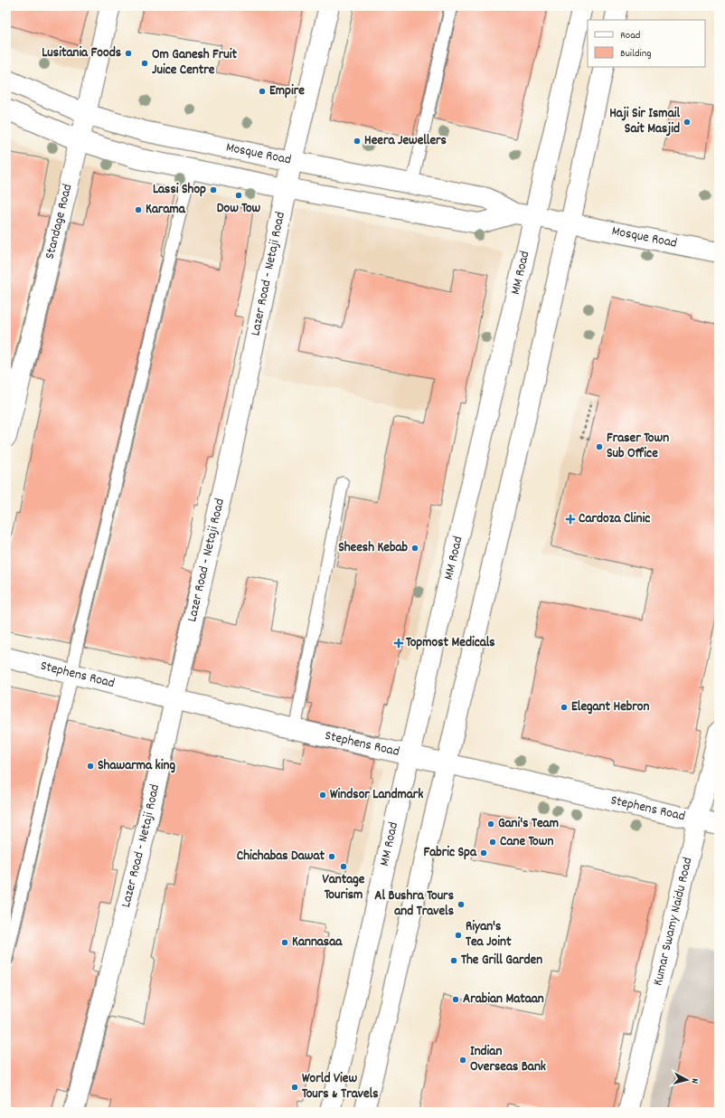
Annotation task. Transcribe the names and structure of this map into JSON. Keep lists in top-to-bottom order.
{
  "streets": {
    "street": [
      "Mosque Road",
      "Standage Road",
      "MM Road",
      "Lazer Road - Netaji Road",
      "Stephens Road",
      "Kumar Swamy Naidu Road"
    ]
  },
  "crossings": [
    ["Mosque Road", "Standage Road"],
    ["Mosque Road", "MM Road"],
    ["Mosque Road", "Lazer Road - Netaji Road"],
    ["MM Road", "Stephens Road"],
    ["Lazer Road - Netaji Road", "Stephens Road"],
    ["Stephens Road", "Kumar Swamy Naidu Road"]
  ],
  "places": {
    "other": [
      "Lusitania Foods",
      "Om Ganesh Fruit Juice Centre",
      "Empire",
      "Haji Sir Ismail Sait Masjid",
      "Heera Jewellers",
      "Lassi Shop",
      "Dow Tow",
      "Karama",
      "Fraser Town Sub Office",
      "Sheesh Kebab",
      "Elegant Hebron",
      "Shawarma king",
      "Windsor Landmark",
      "Gani's Team",
      "Cane Town",
      "Fabric Spa",
      "Chichabas Dawat",
      "Vantage Tourism",
      "Al Bushra Tours and Travels",
      "Riyan's Tea Joint",
      "Kannasaa",
      "The Grill Garden",
      "Arabian Mataan",
      "Indian Overseas Bank",
      "World View Tours & Travels"
    ],
    "health": ["Cardoza Clinic", "Topmost Medicals"]
  },
  "legend": ["Road", "Building"],
  "north": "right"
}
